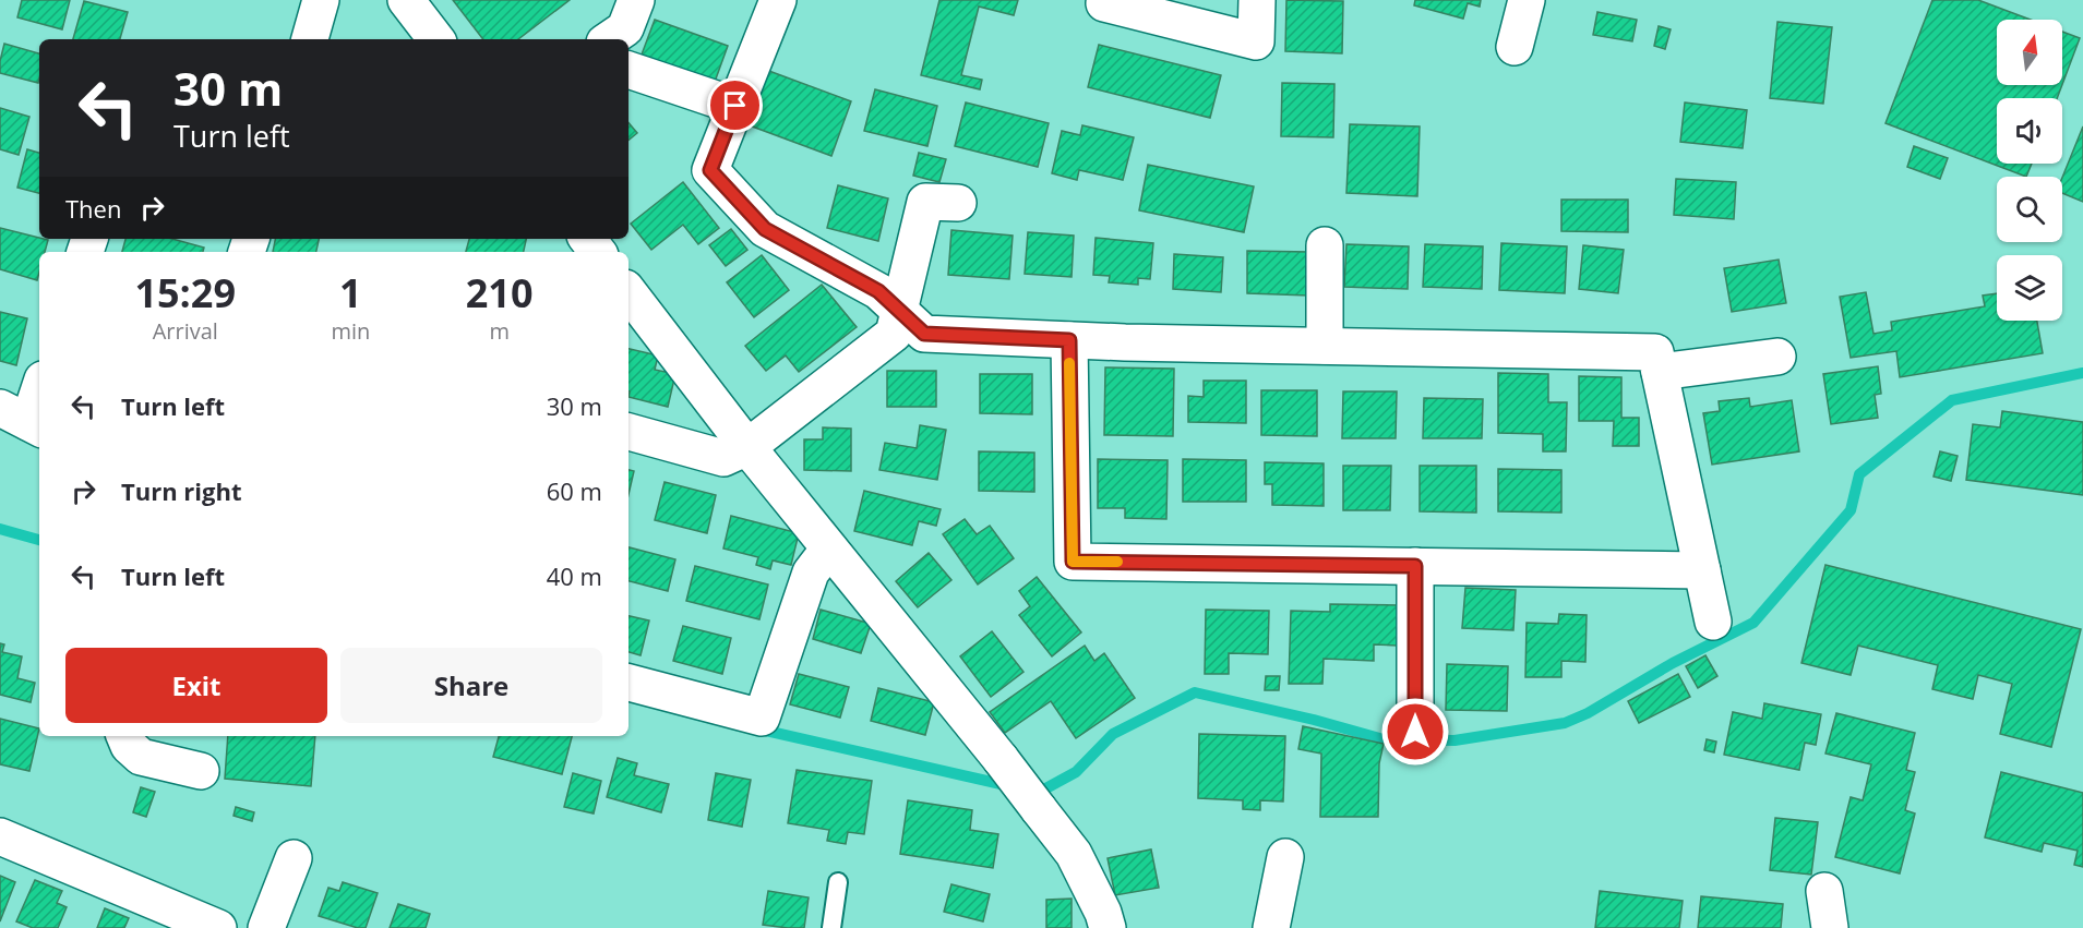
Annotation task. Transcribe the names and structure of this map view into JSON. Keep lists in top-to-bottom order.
{
  "north": "top",
  "page": {
    "turn": ["30 m", "Turn left"],
    "then": "Then",
    "eta": [
      "15:29",
      "Arrival",
      "1",
      "min",
      "210",
      "m"
    ],
    "list": [
      {
        "name": "Turn left",
        "value": "30 m"
      },
      {
        "name": "Turn right",
        "value": "60 m"
      },
      {
        "name": "Turn left",
        "value": "40 m"
      }
    ],
    "buttons": ["Exit", "Share"]
  }
}
